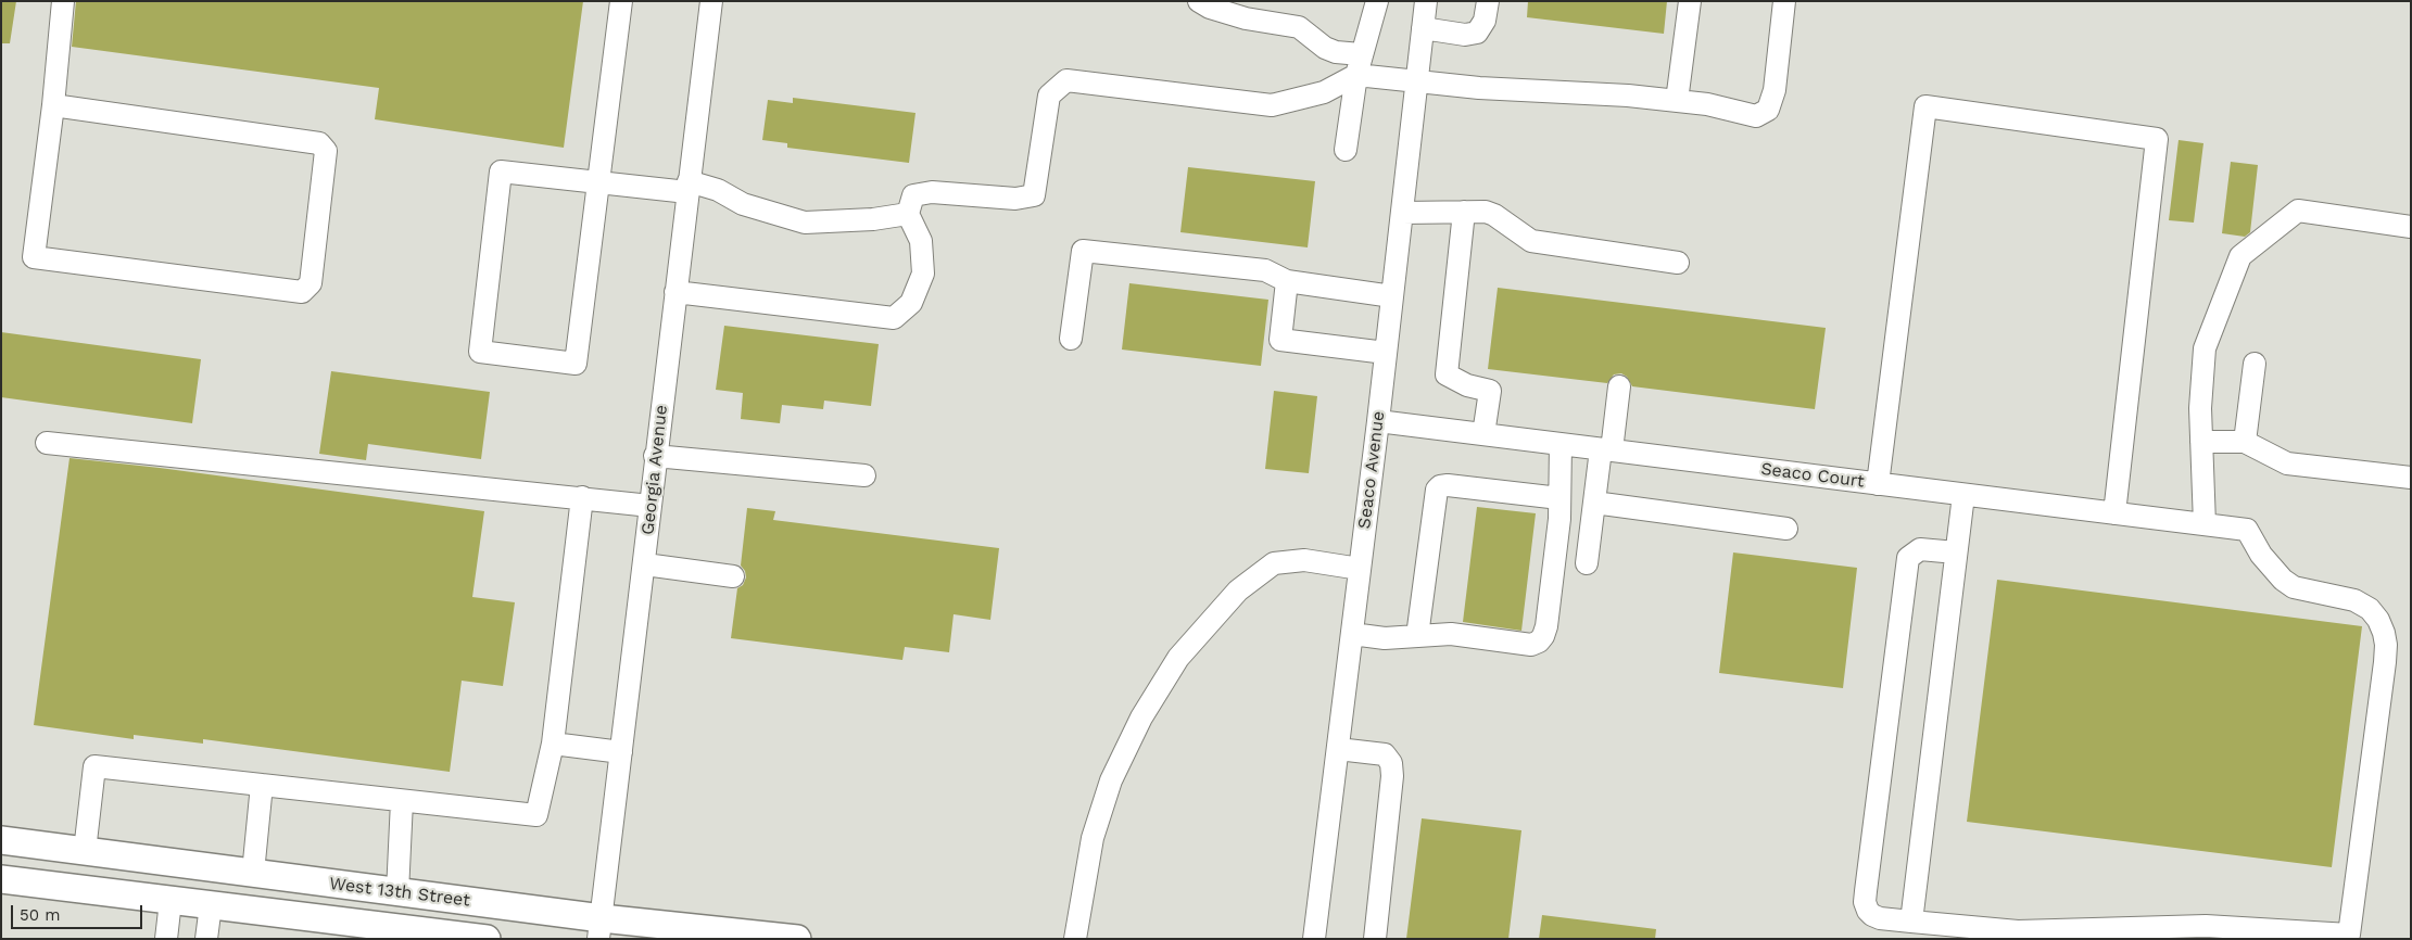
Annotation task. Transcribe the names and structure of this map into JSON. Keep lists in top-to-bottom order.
{
  "streets": {
    "main road": ["West 13th Street"],
    "street": ["Georgia Avenue", "Seaco Avenue", "Seaco Court"]
  },
  "crossings": [
    ["Georgia Avenue", "West 13th Street"],
    ["Seaco Avenue", "Seaco Court"]
  ],
  "scale_bar": "50 m"
}
